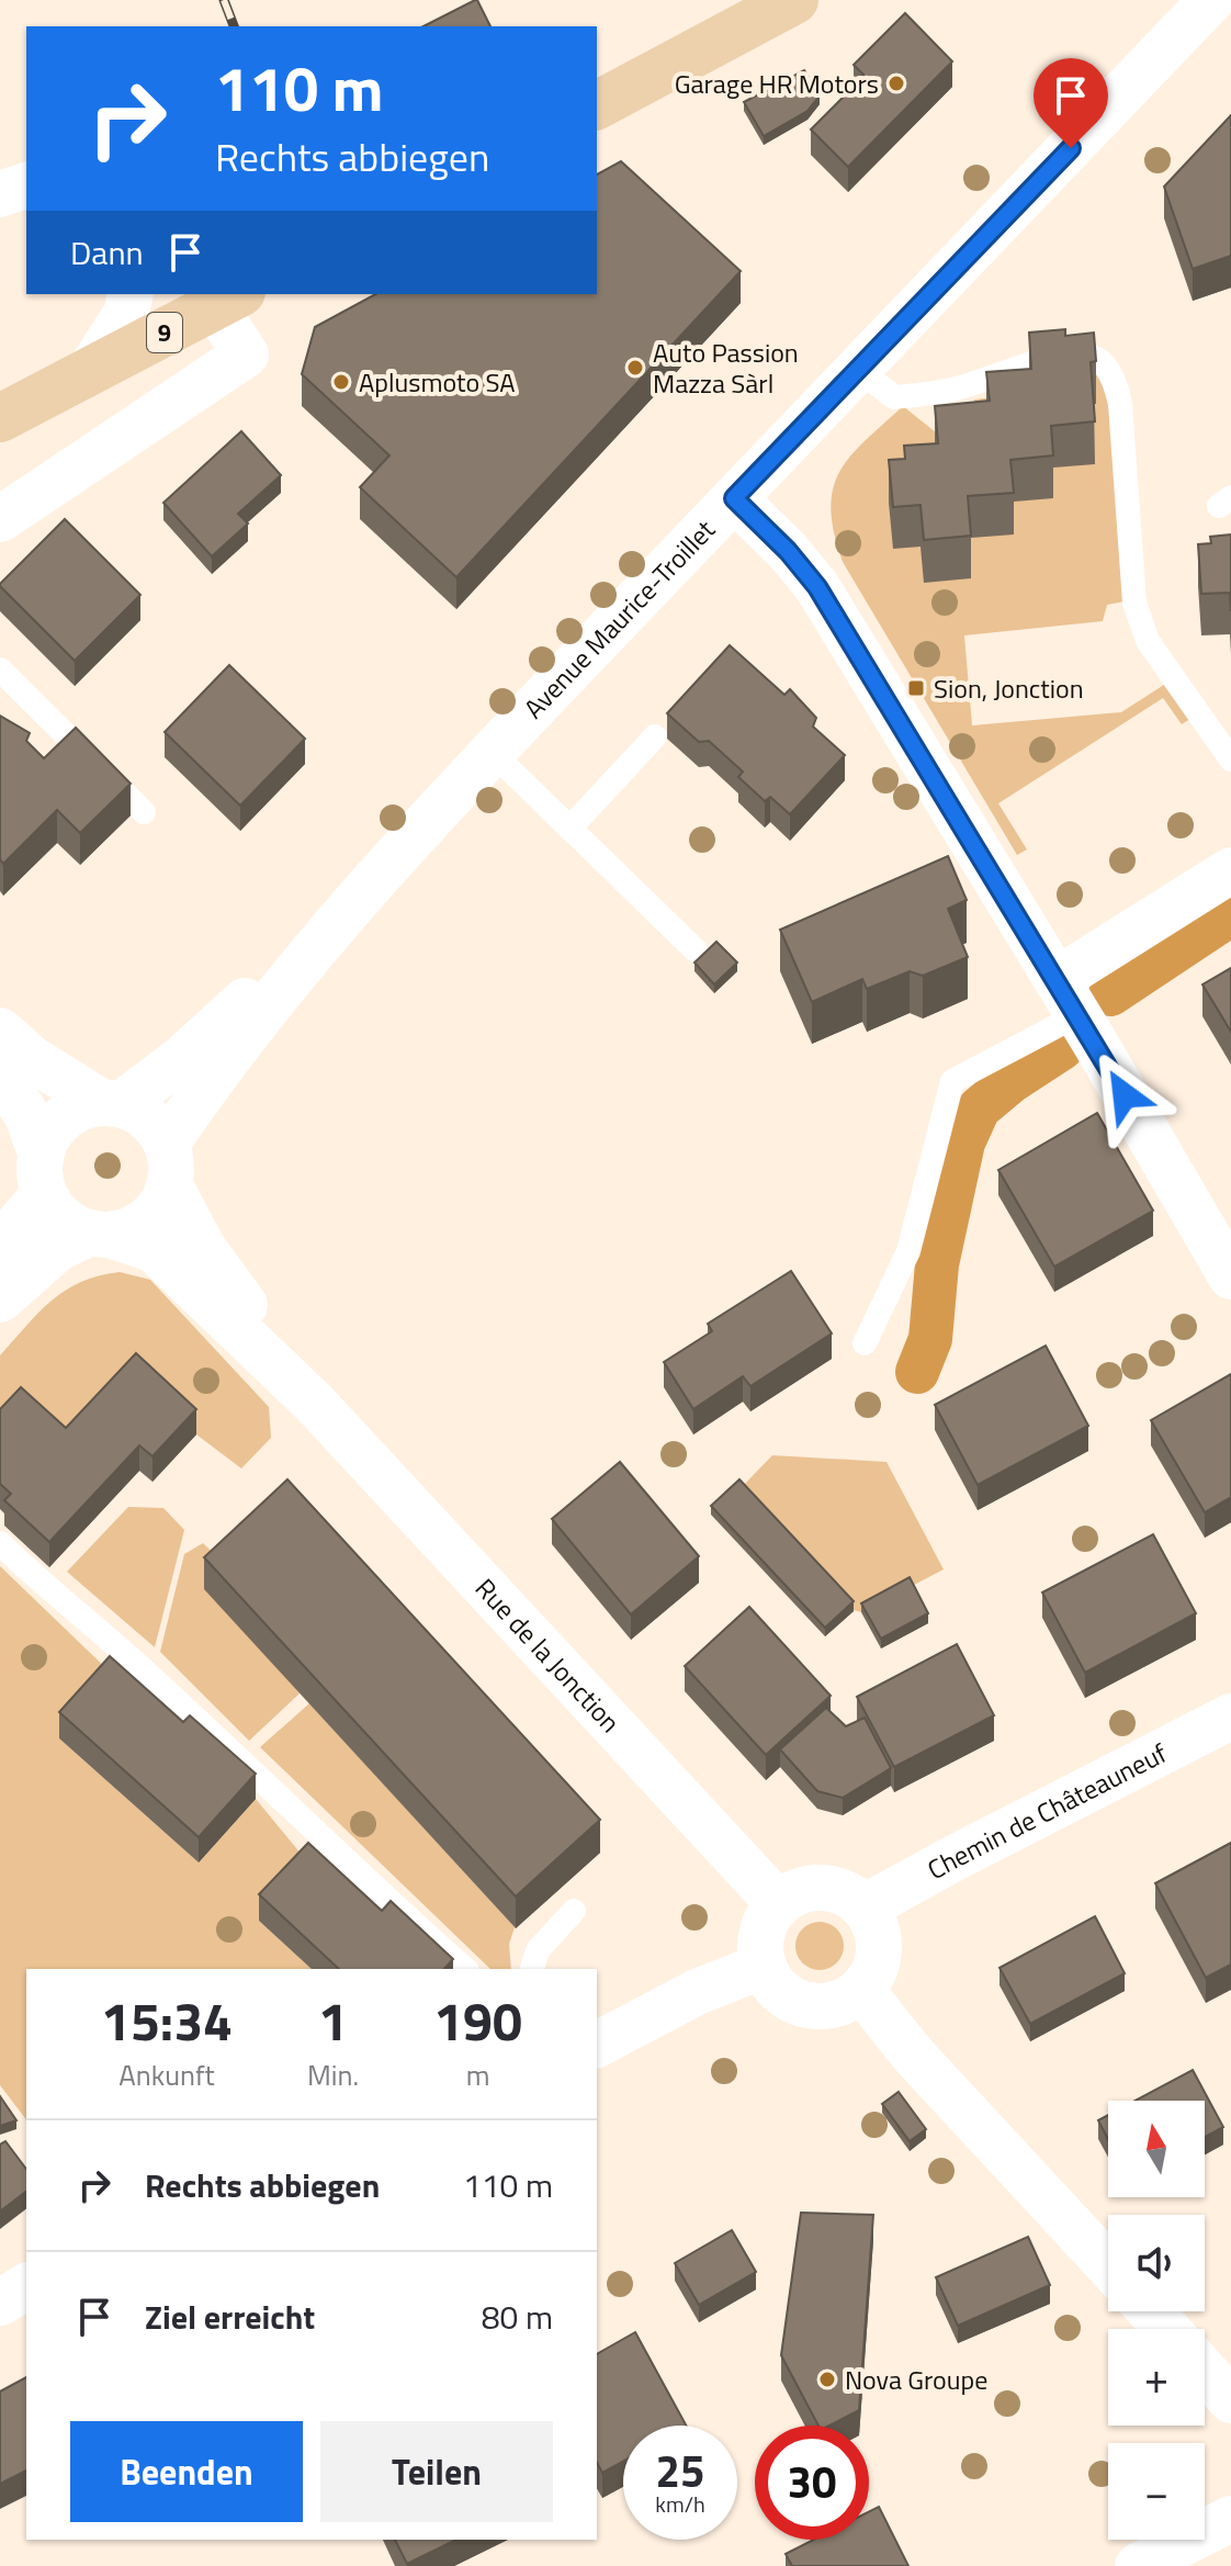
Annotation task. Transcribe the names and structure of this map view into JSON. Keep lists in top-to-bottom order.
{
  "streets": {
    "main road": ["9"],
    "street": ["Avenue Maurice-Troillet", "Rue de la Jonction", "Chemin de Châteauneuf"]
  },
  "crossings": [
    ["Avenue Maurice-Troillet", "Rue de la Jonction"],
    ["Rue de la Jonction", "Chemin de Châteauneuf"]
  ],
  "places": {
    "other": [
      "Garage HR Motors",
      "Auto Passion Mazza Sàrl",
      "Aplusmoto SA",
      "Nova Groupe"
    ],
    "transit": ["Sion, Jonction"]
  },
  "north": "top",
  "page": {
    "turn": ["110 m", "Rechts abbiegen"],
    "then": "Dann",
    "eta": [
      "15:34",
      "Ankunft",
      "1",
      "Min.",
      "190",
      "m"
    ],
    "map_buttons": ["+", "−"],
    "list": [
      {
        "name": "Rechts abbiegen",
        "value": "110 m"
      },
      {
        "name": "Ziel erreicht",
        "value": "80 m"
      }
    ],
    "buttons": ["Beenden", "Teilen"],
    "speed": "25 km/h",
    "limit": "30"
  }
}
